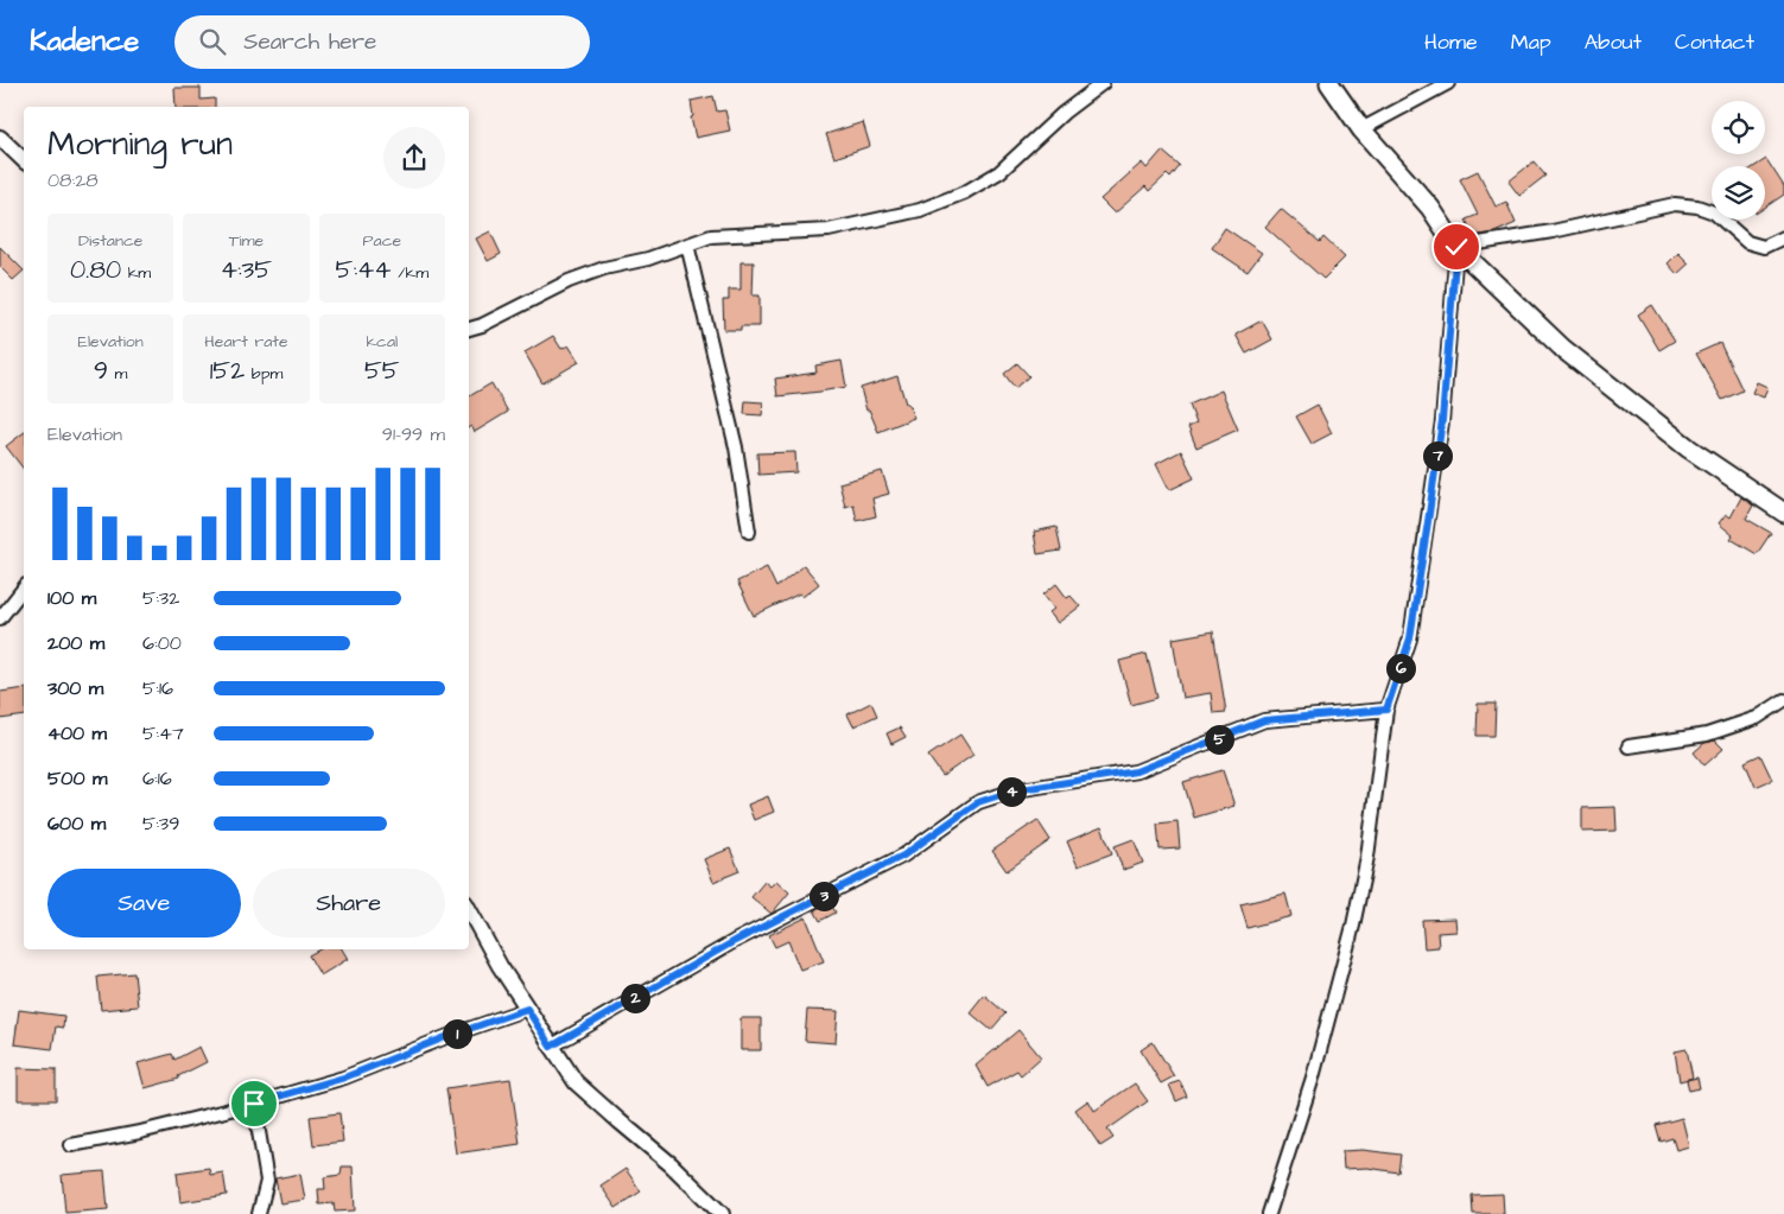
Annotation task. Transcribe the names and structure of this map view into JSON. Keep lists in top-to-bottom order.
{
  "page": {
    "header": "Kadence",
    "search": "Search here",
    "nav": [
      "Home",
      "Map",
      "About",
      "Contact"
    ],
    "heading": ["Morning run", "08:28"],
    "stats": [
      ["Distance", "0.80 km"],
      ["Time", "4:35"],
      ["Pace", "5:44 /km"],
      ["Elevation", "9 m"],
      ["Heart rate", "152 bpm"],
      ["kcal", "55"]
    ],
    "chart": ["Elevation", "91–99 m"],
    "pins": [
      "7",
      "6",
      "5",
      "4",
      "3",
      "2",
      "1"
    ],
    "list": [
      {
        "name": "100 m",
        "note": "5:32"
      },
      {
        "name": "200 m",
        "note": "6:00"
      },
      {
        "name": "300 m",
        "note": "5:16"
      },
      {
        "name": "400 m",
        "note": "5:47"
      },
      {
        "name": "500 m",
        "note": "6:16"
      },
      {
        "name": "600 m",
        "note": "5:39"
      }
    ],
    "buttons": ["Save", "Share"]
  }
}
